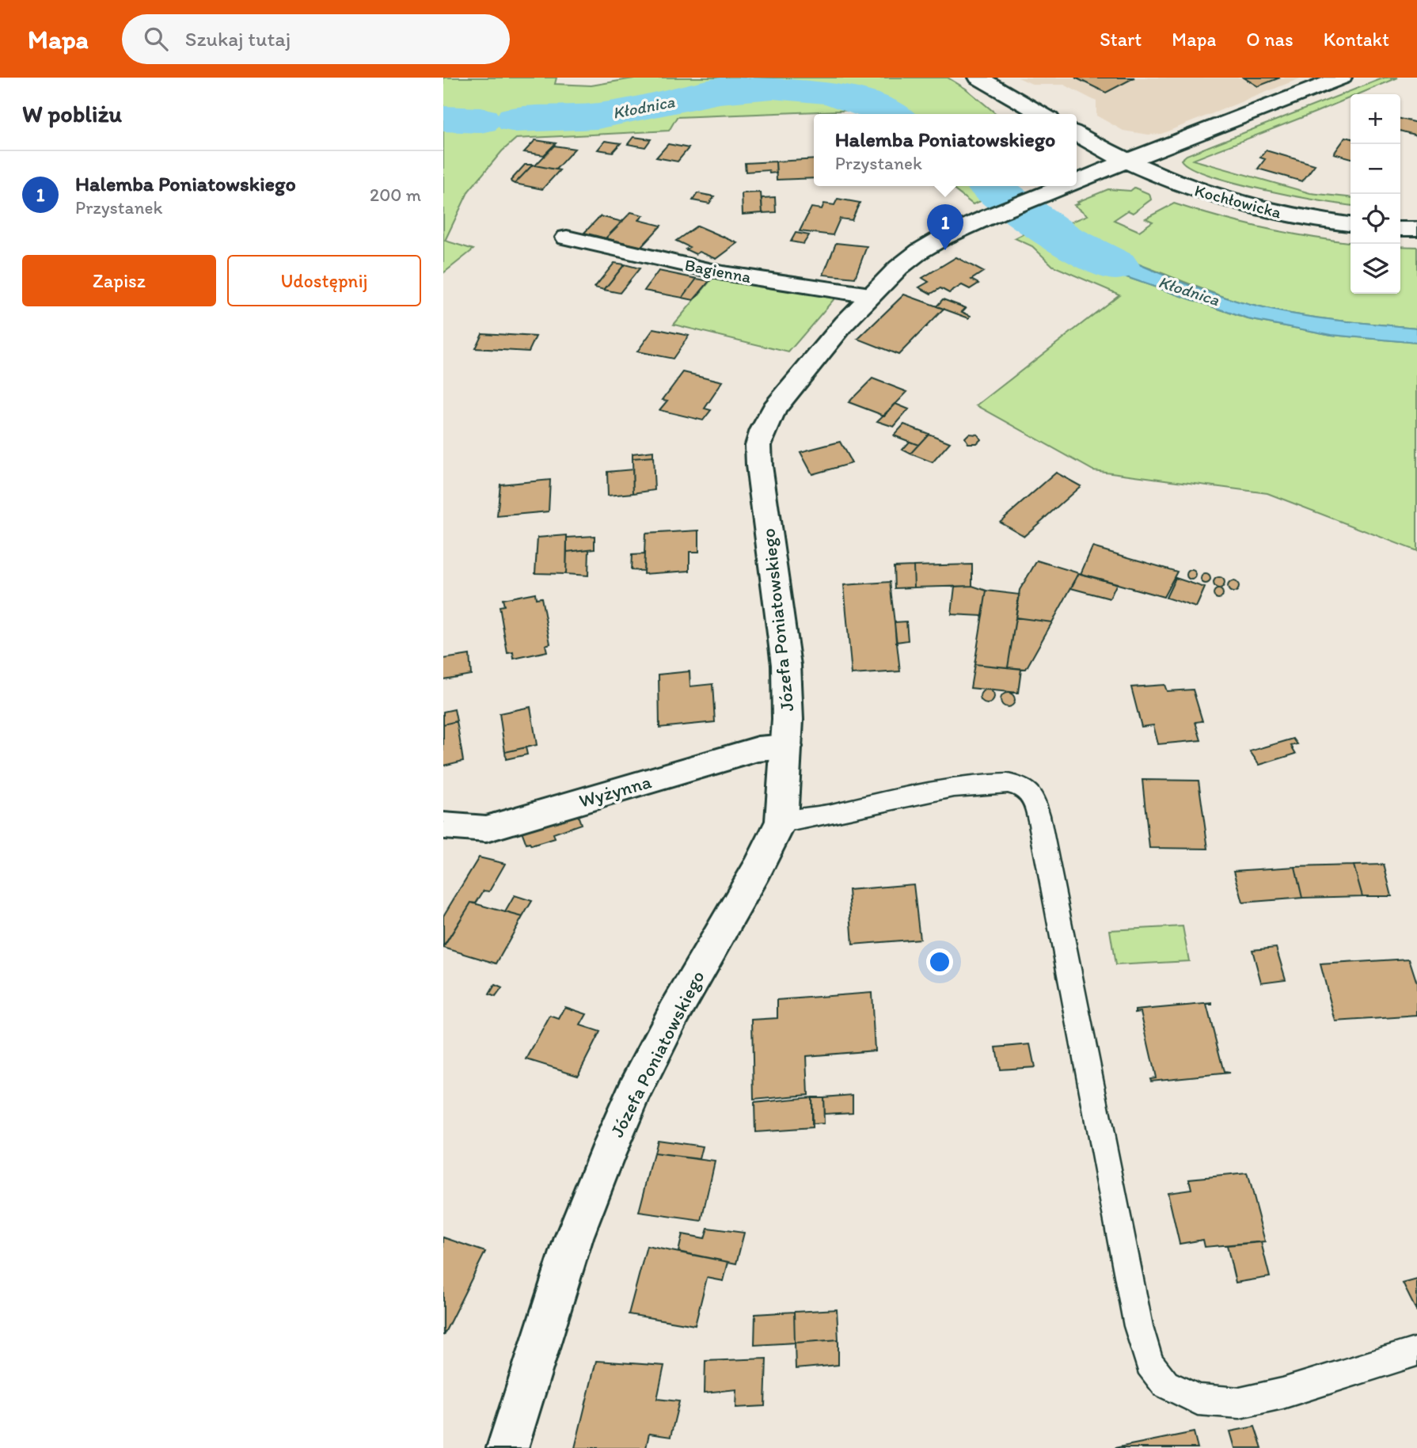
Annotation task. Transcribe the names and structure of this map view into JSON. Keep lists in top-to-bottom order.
{
  "streets": {
    "street": [
      "Kochłowicka",
      "Bagienna",
      "Józefa Poniatowskiego",
      "Wyżynna"
    ]
  },
  "crossings": [
    ["Kochłowicka", "Józefa Poniatowskiego"],
    ["Bagienna", "Józefa Poniatowskiego"],
    ["Józefa Poniatowskiego", "Wyżynna"]
  ],
  "water": ["Kłodnica"],
  "page": {
    "header": "Mapa",
    "search": "Szukaj tutaj",
    "nav": [
      "Start",
      "Mapa",
      "O nas",
      "Kontakt"
    ],
    "heading": "W pobliżu",
    "map_buttons": ["+", "−"],
    "popup": ["Halemba Poniatowskiego", "Przystanek"],
    "list": [
      {
        "mark": "1",
        "name": "Halemba Poniatowskiego",
        "note": "Przystanek",
        "value": "200 m"
      }
    ],
    "pins": "1",
    "buttons": ["Zapisz", "Udostępnij"]
  }
}
